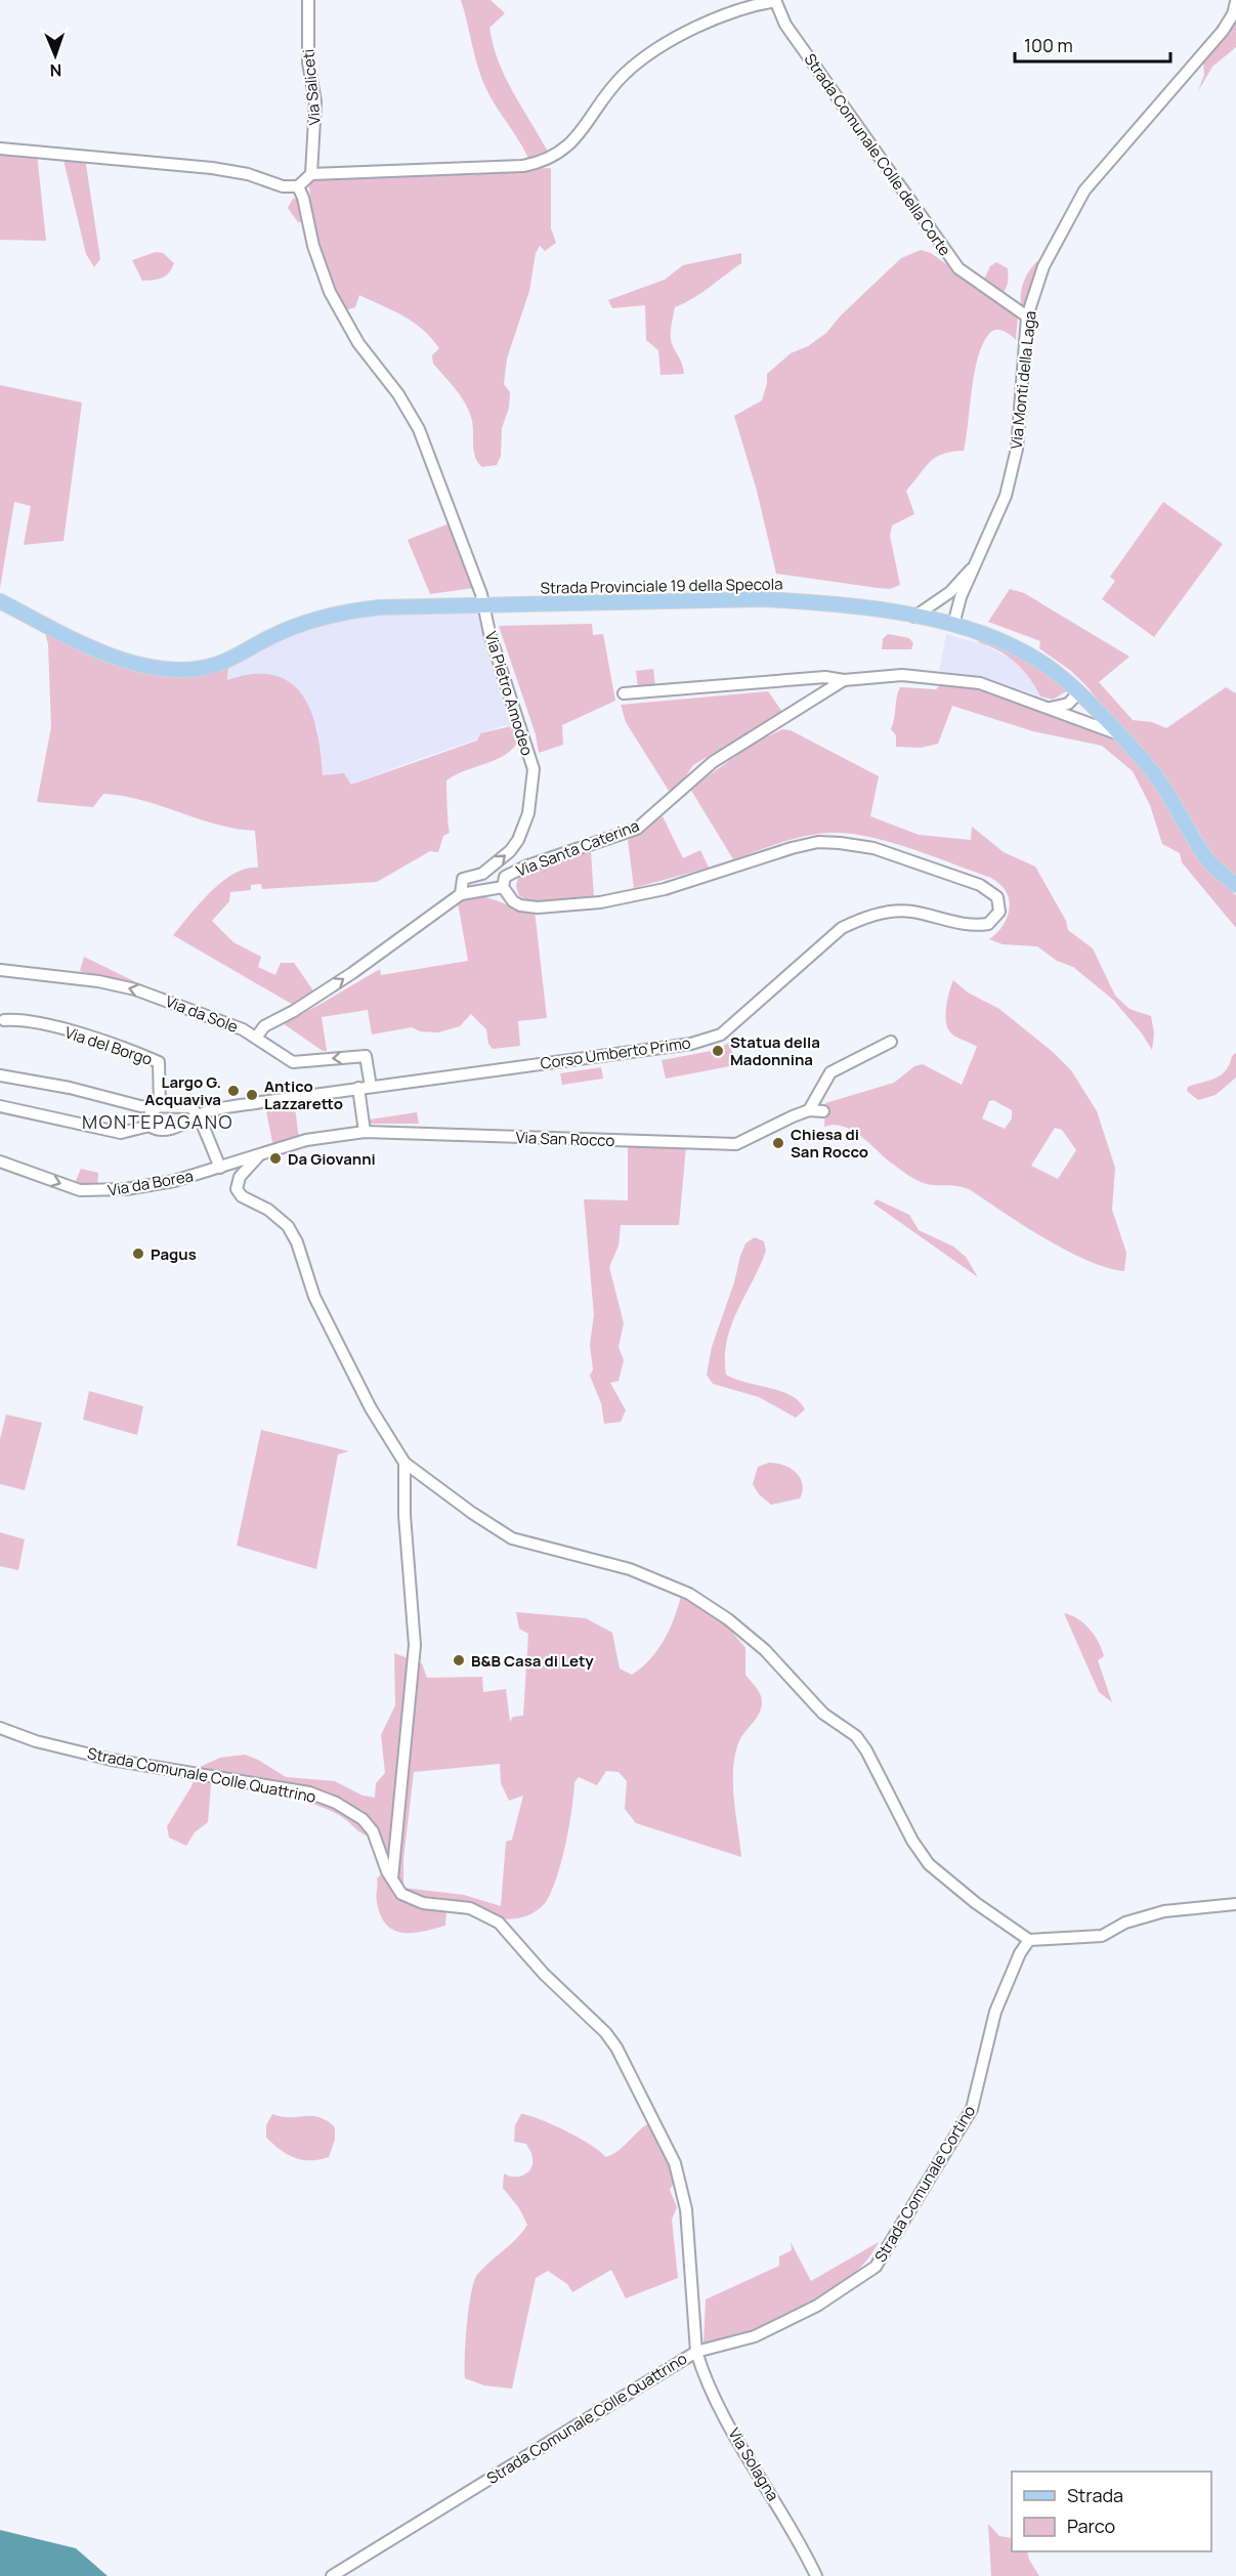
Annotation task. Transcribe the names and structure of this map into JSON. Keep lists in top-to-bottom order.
{
  "streets": {
    "main road": ["Strada Provinciale 19 della Specola"],
    "street": [
      "Via Saliceti",
      "Strada Comunale Colle della Corte",
      "Via Monti della Laga",
      "Via Pietro Amodeo",
      "Via Santa Caterina",
      "Via da Sole",
      "Via del Borgo",
      "Corso Umberto Primo",
      "Via San Rocco",
      "Via da Borea",
      "Strada Comunale Colle Quattrino",
      "Strada Comunale Cortino",
      "Via Solagna"
    ]
  },
  "crossings": [
    ["Strada Comunale Colle della Corte", "Via Monti della Laga"],
    ["Via Monti della Laga", "Strada Provinciale 19 della Specola"],
    ["Strada Provinciale 19 della Specola", "Via Pietro Amodeo"],
    ["Strada Provinciale 19 della Specola", "Via Santa Caterina"],
    ["Via Pietro Amodeo", "Via Santa Caterina"],
    ["Via Santa Caterina", "Via da Sole"],
    ["Via Santa Caterina", "Corso Umberto Primo"],
    ["Via da Sole", "Corso Umberto Primo"],
    ["Via San Rocco", "Via da Borea"],
    ["Strada Comunale Colle Quattrino", "Strada Comunale Cortino"],
    ["Strada Comunale Colle Quattrino", "Via Solagna"],
    ["Strada Comunale Cortino", "Via Solagna"]
  ],
  "one_way": ["Via Pietro Amodeo", "Via da Sole"],
  "districts": ["MONTEPAGANO"],
  "places": [
    "Statua della Madonnina",
    "Largo G. Acquaviva",
    "Antico Lazzaretto",
    "Chiesa di San Rocco",
    "Da Giovanni",
    "Pagus",
    "B&B Casa di Lety"
  ],
  "legend": ["Strada", "Parco"],
  "scale_bar": "100 m",
  "north": "bottom"
}
